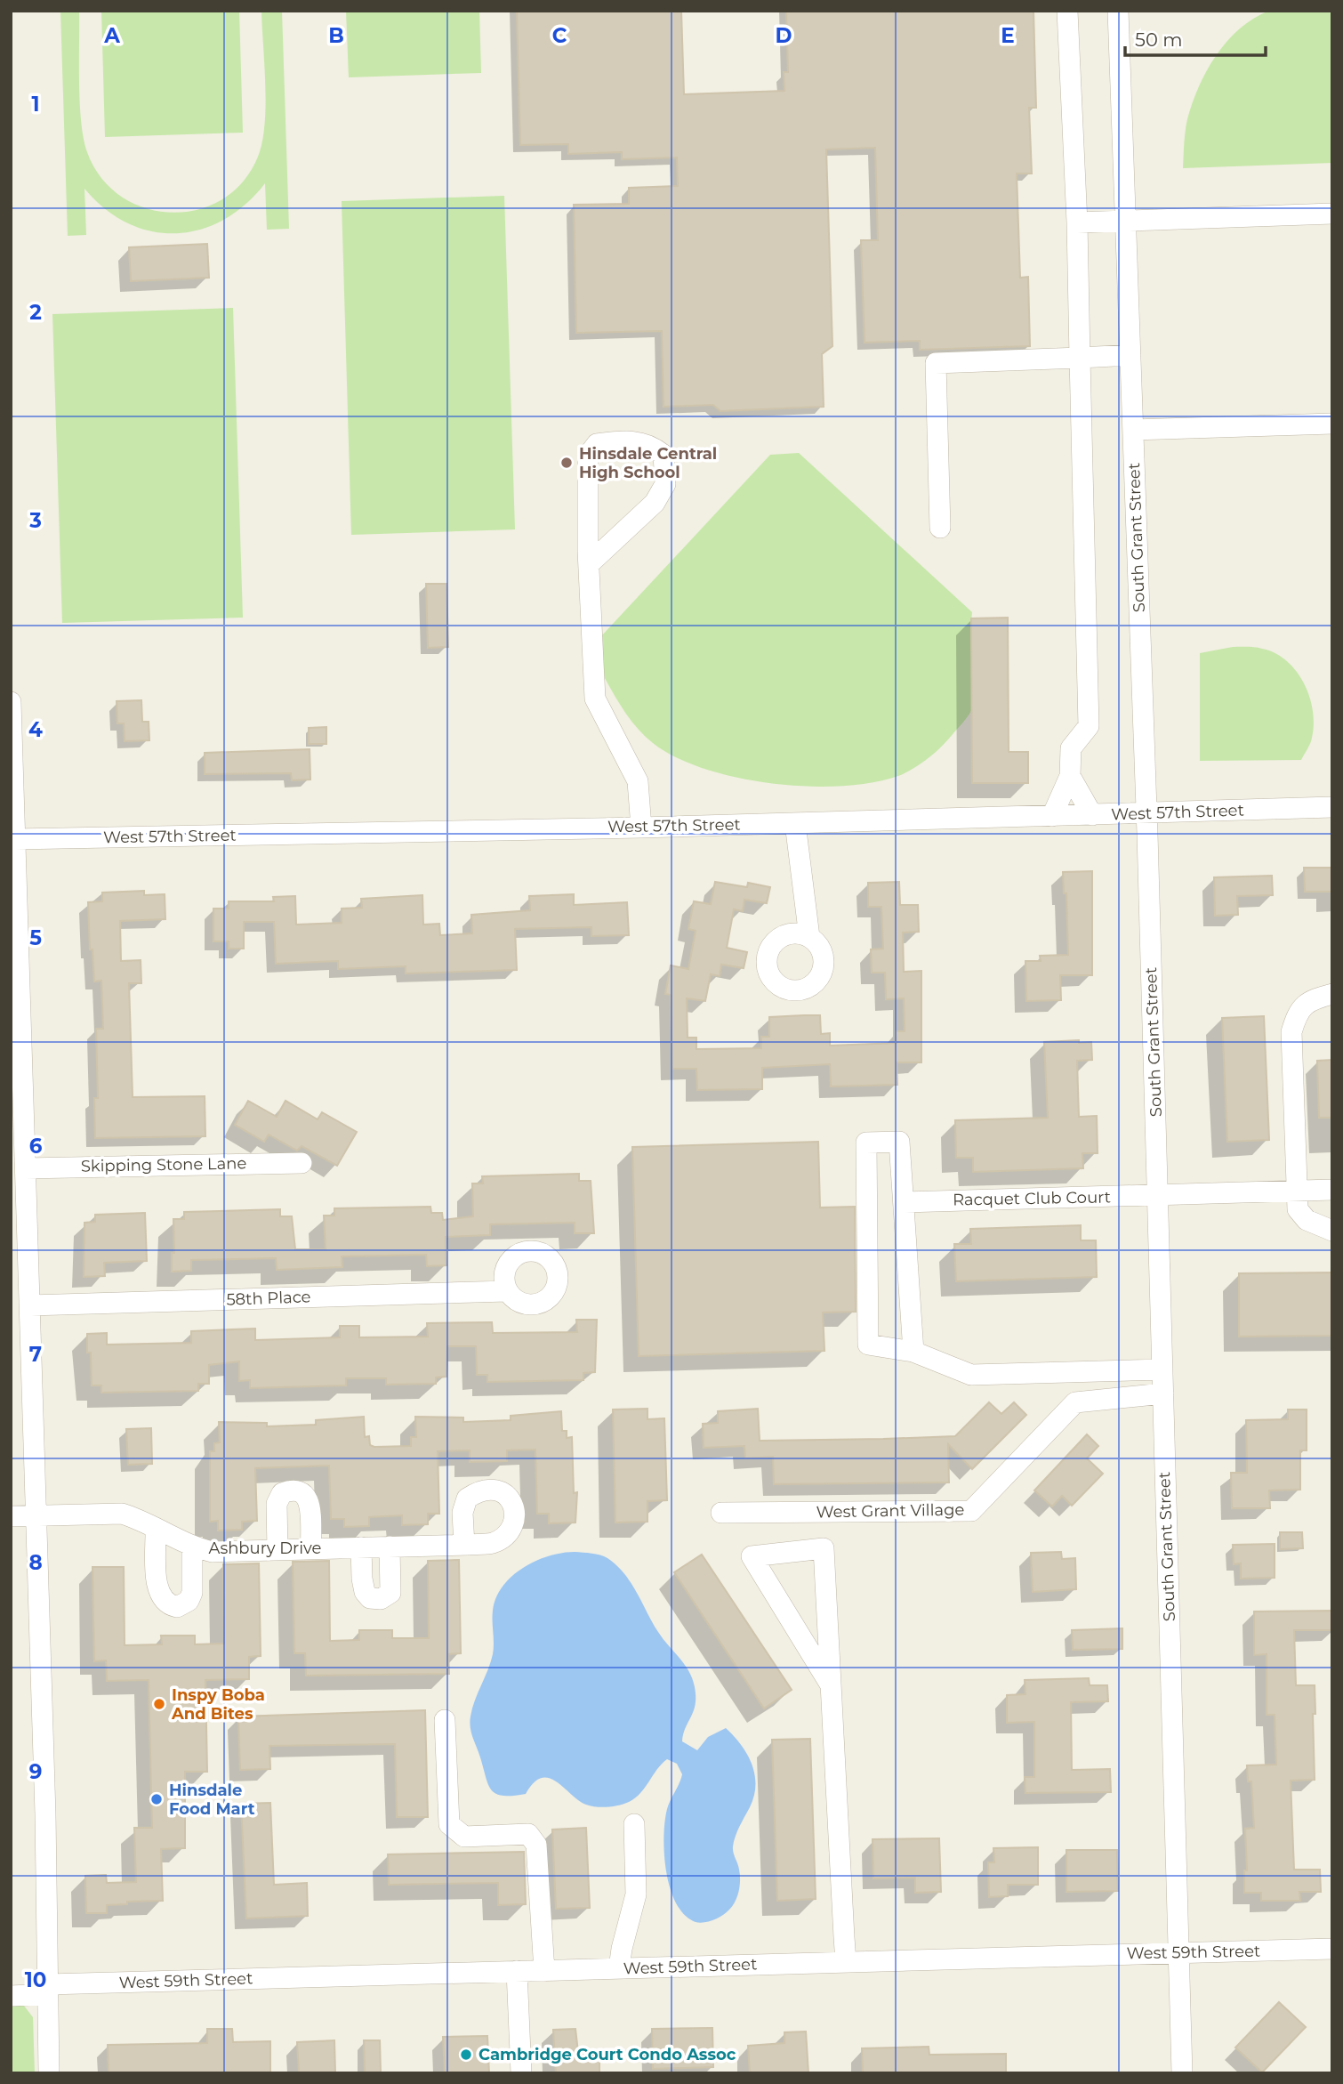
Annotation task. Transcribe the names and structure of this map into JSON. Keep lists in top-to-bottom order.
{
  "streets": {
    "street": [
      "South Grant Street",
      "West 57th Street",
      "Skipping Stone Lane",
      "Racquet Club Court",
      "58th Place",
      "West Grant Village",
      "Ashbury Drive",
      "West 59th Street"
    ]
  },
  "crossings": [
    ["South Grant Street", "West 57th Street"],
    ["South Grant Street", "Racquet Club Court"],
    ["South Grant Street", "West Grant Village"],
    ["South Grant Street", "West 59th Street"]
  ],
  "places": [
    "Hinsdale Central High School",
    "Inspy Boba And Bites",
    "Hinsdale Food Mart",
    "Cambridge Court Condo Assoc"
  ],
  "scale_bar": "50 m",
  "grid": {
    "columns": [
      "A",
      "B",
      "C",
      "D",
      "E"
    ],
    "rows": [
      "1",
      "2",
      "3",
      "4",
      "5",
      "6",
      "7",
      "8",
      "9",
      "10"
    ]
  }
}
